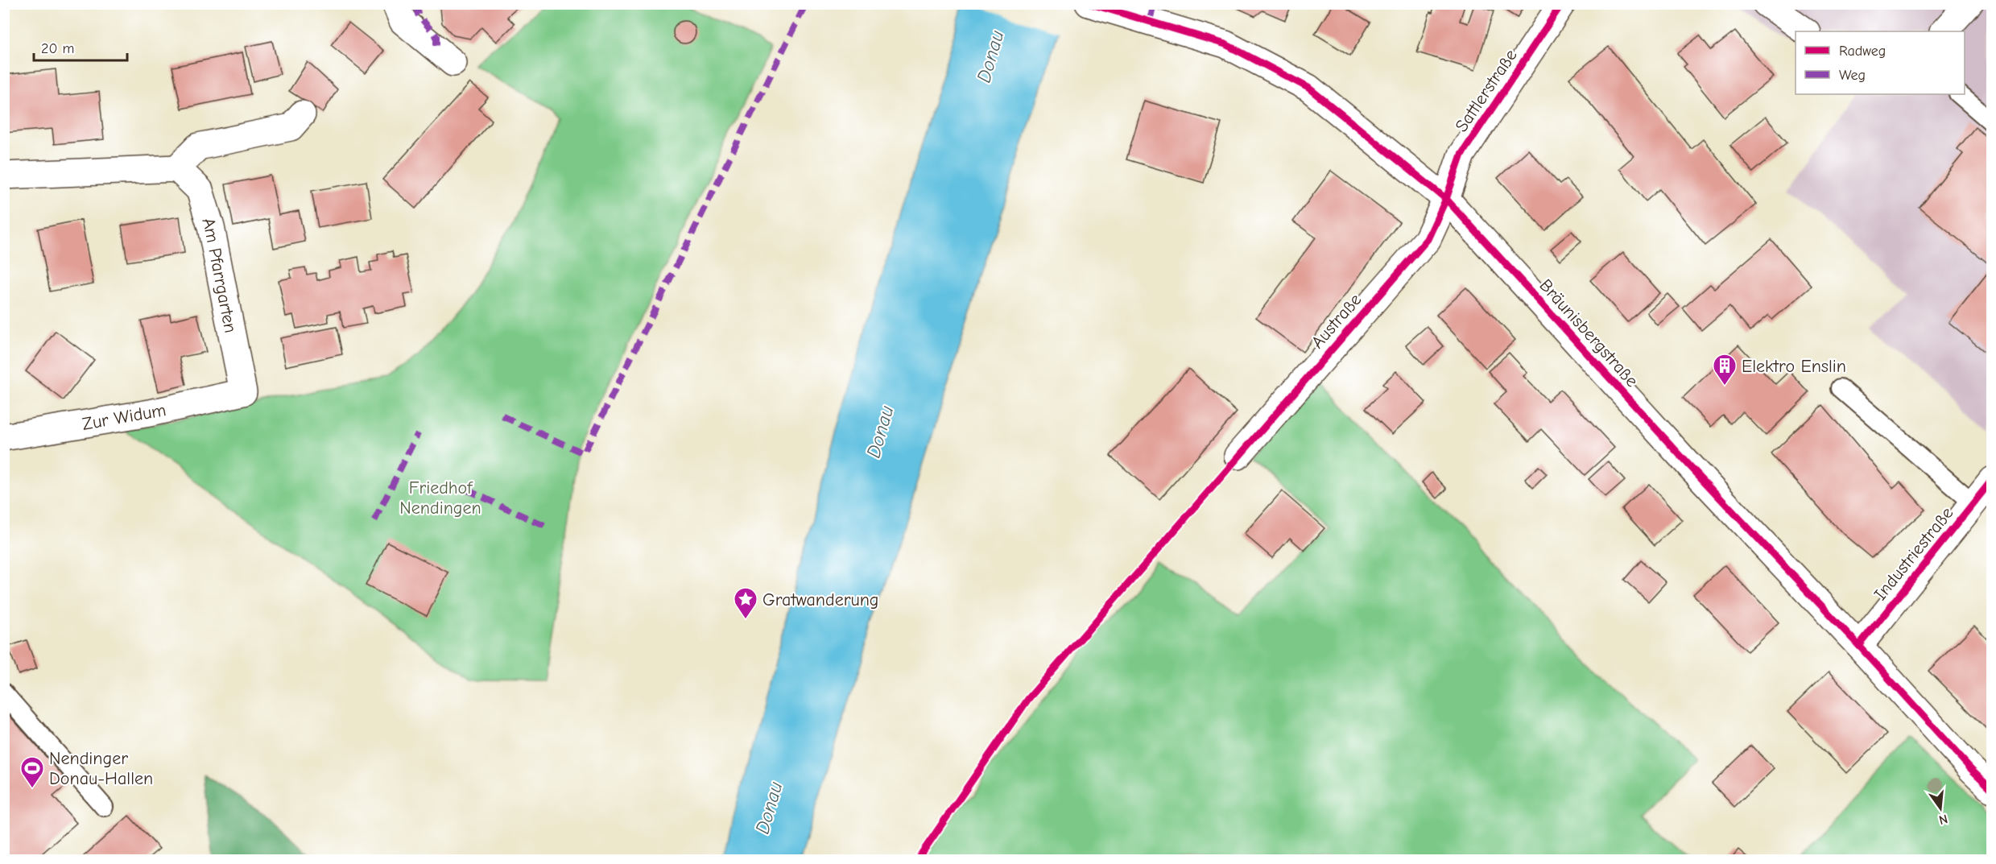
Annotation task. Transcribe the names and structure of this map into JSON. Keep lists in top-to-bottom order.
{
  "streets": {
    "street": [
      "Sattlerstraße",
      "Am Pfarrgarten",
      "Austraße",
      "Bräunisbergstraße",
      "Zur Widum",
      "Industriestraße"
    ]
  },
  "crossings": [
    ["Sattlerstraße", "Austraße"],
    ["Sattlerstraße", "Bräunisbergstraße"],
    ["Am Pfarrgarten", "Zur Widum"],
    ["Austraße", "Bräunisbergstraße"],
    ["Bräunisbergstraße", "Industriestraße"]
  ],
  "water": ["Donau"],
  "parks": ["Friedhof Nendingen"],
  "places": {
    "building": ["Elektro Enslin"],
    "place": ["Gratwanderung"],
    "sports": ["Nendinger Donau-Hallen"]
  },
  "legend": ["Radweg", "Weg"],
  "scale_bar": "20 m",
  "north": "bottom"
}
